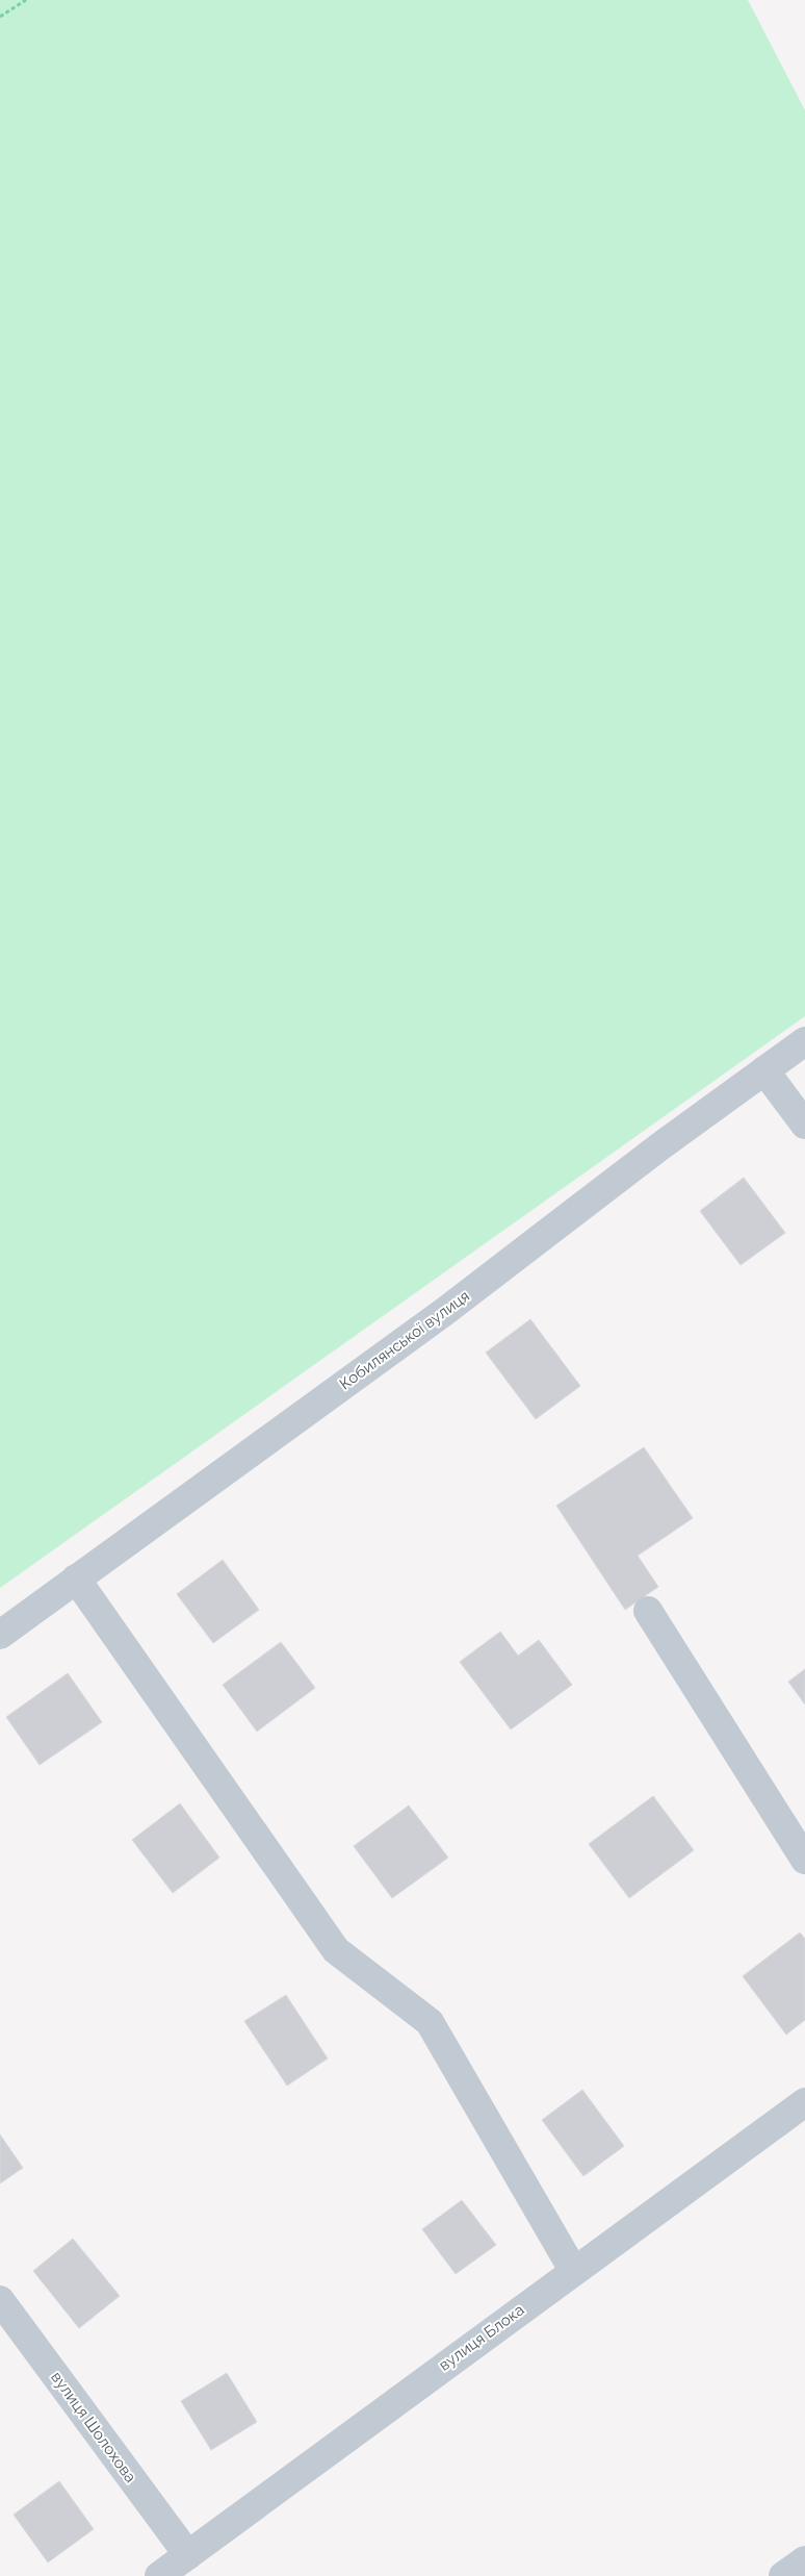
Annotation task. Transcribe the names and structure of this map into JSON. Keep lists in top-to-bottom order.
{
  "streets": {
    "street": ["Кобилянської вулиця", "вулиця Блока", "вулиця Шолохова"]
  },
  "crossings": [
    ["вулиця Блока", "вулиця Шолохова"]
  ]
}
